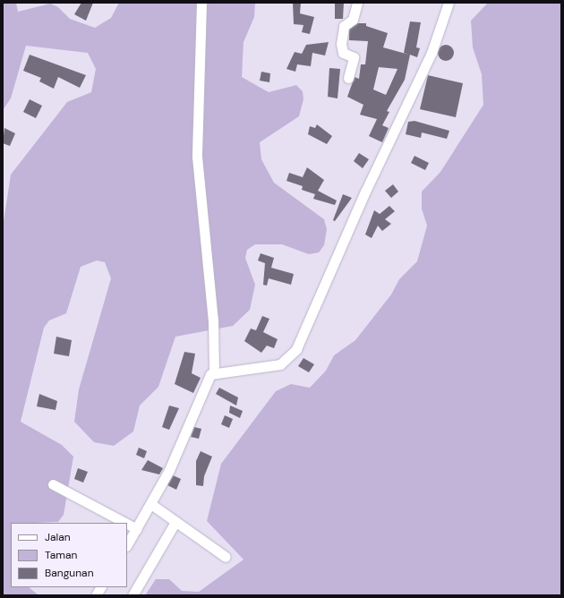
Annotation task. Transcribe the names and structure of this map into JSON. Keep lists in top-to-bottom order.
{
  "legend": ["Jalan", "Taman", "Bangunan"]
}
